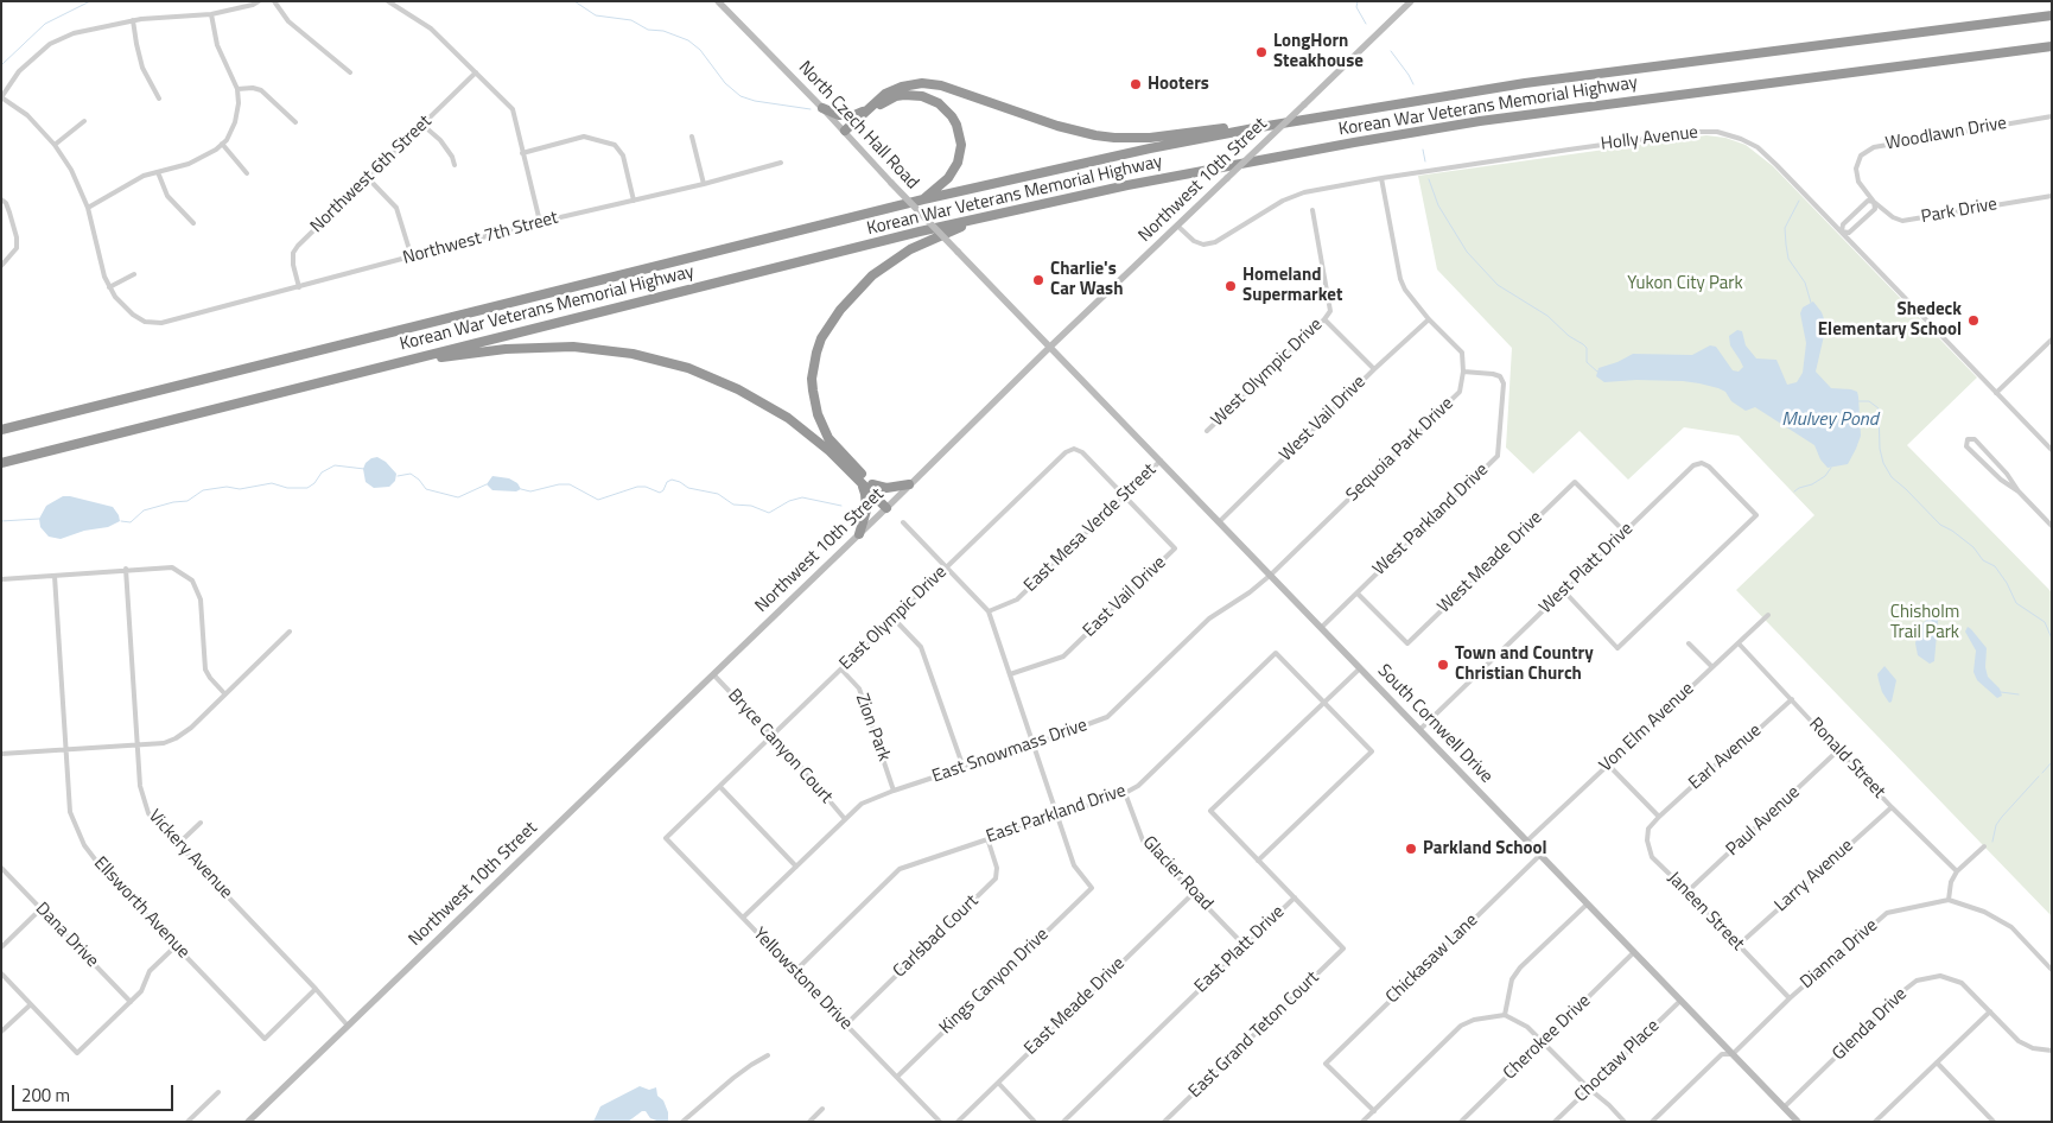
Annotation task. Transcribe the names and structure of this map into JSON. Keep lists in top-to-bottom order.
{
  "streets": {
    "highway": ["Korean War Veterans Memorial Highway"],
    "main road": ["North Czech Hall Road", "Northwest 10th Street", "South Cornwell Drive"],
    "street": [
      "Woodlawn Drive",
      "Holly Avenue",
      "Northwest 6th Street",
      "Park Drive",
      "Northwest 7th Street",
      "West Olympic Drive",
      "West Vail Drive",
      "Sequoia Park Drive",
      "West Parkland Drive",
      "East Mesa Verde Street",
      "West Meade Drive",
      "West Platt Drive",
      "East Vail Drive",
      "East Olympic Drive",
      "Zion Park",
      "Von Elm Avenue",
      "Bryce Canyon Court",
      "East Snowmass Drive",
      "Earl Avenue",
      "Ronald Street",
      "East Parkland Drive",
      "Paul Avenue",
      "Vickery Avenue",
      "Glacier Road",
      "Larry Avenue",
      "Ellsworth Avenue",
      "Janeen Street",
      "Dana Drive",
      "Carlsbad Court",
      "East Platt Drive",
      "Dianna Drive",
      "Chickasaw Lane",
      "Yellowstone Drive",
      "Kings Canyon Drive",
      "East Meade Drive",
      "Glenda Drive",
      "East Grand Teton Court",
      "Cherokee Drive",
      "Choctaw Place"
    ]
  },
  "crossings": [
    ["North Czech Hall Road", "Northwest 10th Street"],
    ["North Czech Hall Road", "South Cornwell Drive"],
    ["Woodlawn Drive", "Park Drive"],
    ["Holly Avenue", "Northwest 10th Street"],
    ["Northwest 6th Street", "Northwest 7th Street"],
    ["Northwest 10th Street", "South Cornwell Drive"],
    ["Northwest 10th Street", "Bryce Canyon Court"],
    ["Northwest 10th Street", "Vickery Avenue"],
    ["West Vail Drive", "South Cornwell Drive"],
    ["Sequoia Park Drive", "West Parkland Drive"],
    ["Sequoia Park Drive", "South Cornwell Drive"],
    ["Sequoia Park Drive", "East Snowmass Drive"],
    ["West Parkland Drive", "West Meade Drive"],
    ["East Mesa Verde Street", "East Vail Drive"],
    ["East Mesa Verde Street", "East Olympic Drive"],
    ["East Mesa Verde Street", "South Cornwell Drive"],
    ["West Meade Drive", "West Platt Drive"],
    ["West Platt Drive", "South Cornwell Drive"],
    ["East Vail Drive", "East Olympic Drive"],
    ["East Olympic Drive", "Zion Park"],
    ["East Olympic Drive", "Bryce Canyon Court"],
    ["East Olympic Drive", "Yellowstone Drive"],
    ["South Cornwell Drive", "Von Elm Avenue"],
    ["South Cornwell Drive", "East Snowmass Drive"],
    ["South Cornwell Drive", "Dianna Drive"],
    ["South Cornwell Drive", "Chickasaw Lane"],
    ["South Cornwell Drive", "Glenda Drive"],
    ["South Cornwell Drive", "Cherokee Drive"],
    ["South Cornwell Drive", "Choctaw Place"],
    ["Zion Park", "East Snowmass Drive"],
    ["Von Elm Avenue", "Ronald Street"],
    ["Bryce Canyon Court", "East Snowmass Drive"],
    ["East Snowmass Drive", "Yellowstone Drive"],
    ["Earl Avenue", "Ronald Street"],
    ["Earl Avenue", "Janeen Street"],
    ["Ronald Street", "Paul Avenue"],
    ["Ronald Street", "Larry Avenue"],
    ["East Parkland Drive", "Glacier Road"],
    ["East Parkland Drive", "Carlsbad Court"],
    ["East Parkland Drive", "East Platt Drive"],
    ["East Parkland Drive", "Yellowstone Drive"],
    ["East Parkland Drive", "Kings Canyon Drive"],
    ["Paul Avenue", "Janeen Street"],
    ["Vickery Avenue", "Ellsworth Avenue"],
    ["Glacier Road", "East Platt Drive"],
    ["Glacier Road", "East Meade Drive"],
    ["Larry Avenue", "Janeen Street"],
    ["Janeen Street", "Dianna Drive"],
    ["Carlsbad Court", "Yellowstone Drive"],
    ["East Platt Drive", "East Grand Teton Court"],
    ["Yellowstone Drive", "Kings Canyon Drive"]
  ],
  "water": ["Mulvey Pond"],
  "parks": ["Yukon City Park", "Chisholm Trail Park"],
  "places": [
    "LongHorn Steakhouse",
    "Hooters",
    "Charlie's Car Wash",
    "Homeland Supermarket",
    "Shedeck Elementary School",
    "Town and Country Christian Church",
    "Parkland School"
  ],
  "scale_bar": "200 m"
}
